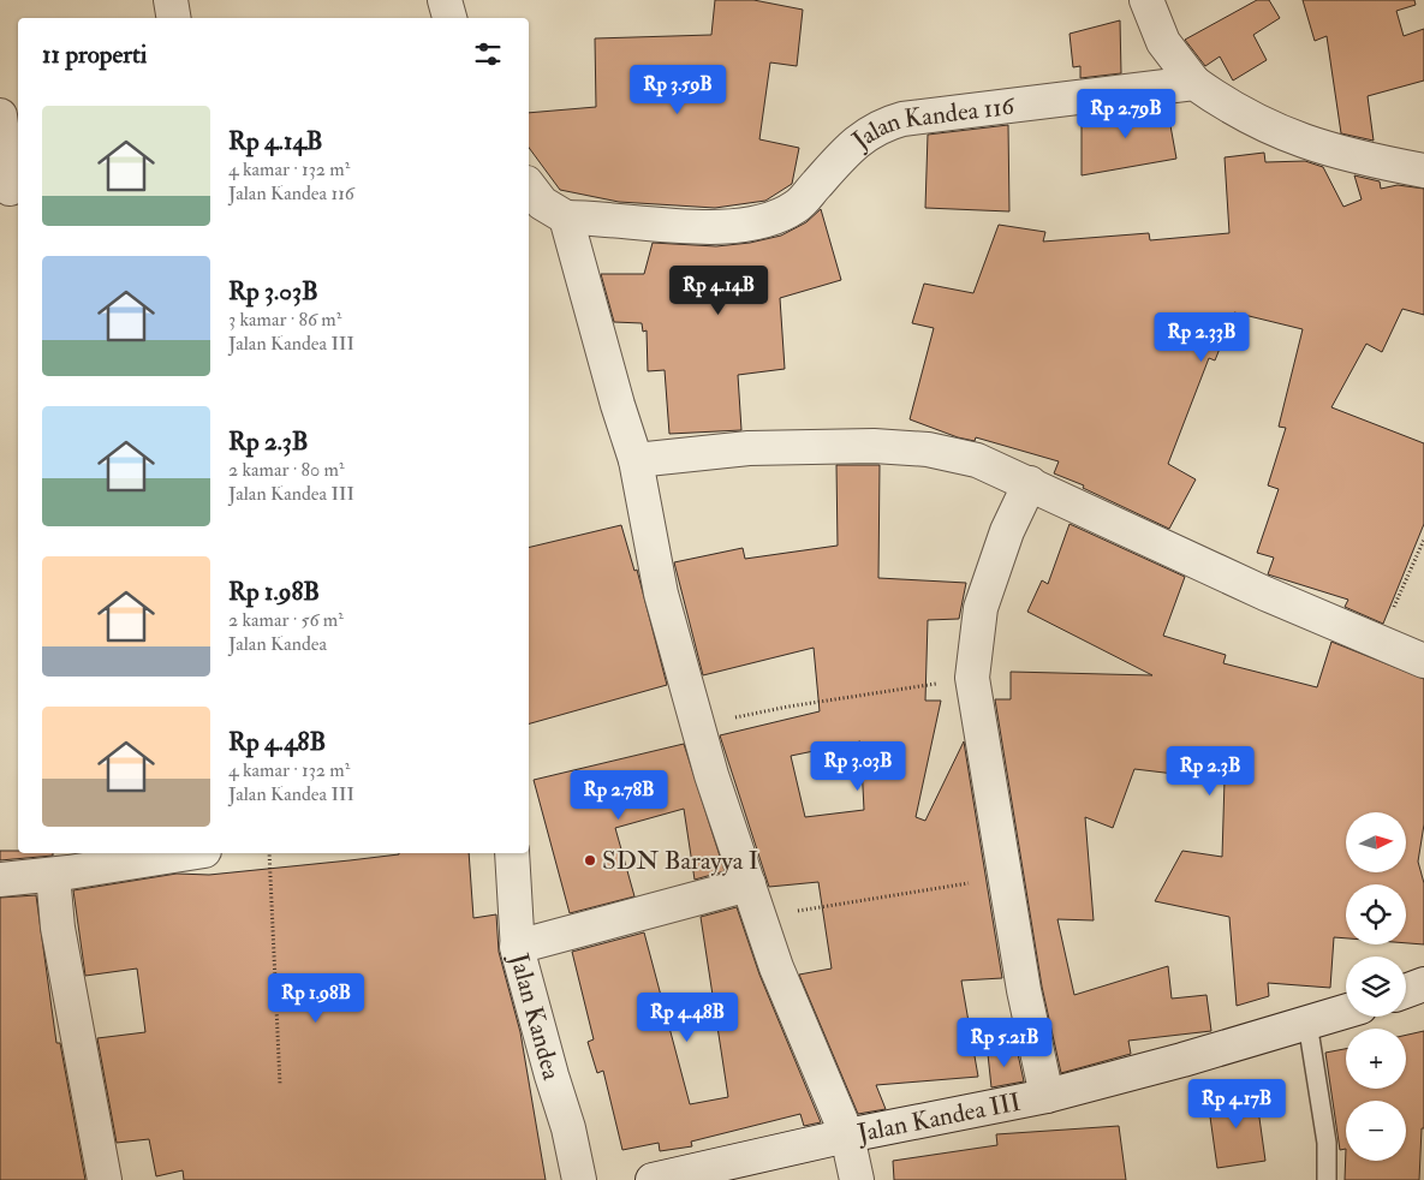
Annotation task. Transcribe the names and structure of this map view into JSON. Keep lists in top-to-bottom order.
{
  "streets": {
    "street": ["Jalan Kandea 116", "Jalan Kandea", "Jalan Kandea III"]
  },
  "places": ["SDN Barayya I"],
  "north": "right",
  "page": {
    "heading": "11 properti",
    "price": [
      "Rp 3.59B",
      "Rp 2.79B",
      "Rp 4.14B",
      "Rp 2.33B",
      "Rp 3.03B",
      "Rp 2.3B",
      "Rp 2.78B",
      "Rp 1.98B",
      "Rp 4.48B",
      "Rp 5.21B",
      "Rp 4.17B"
    ],
    "list": [
      {
        "name": "Rp 4.14B",
        "note": "4 kamar · 132 m² · Jalan Kandea 116"
      },
      {
        "name": "Rp 3.03B",
        "note": "3 kamar · 86 m² · Jalan Kandea III"
      },
      {
        "name": "Rp 2.3B",
        "note": "2 kamar · 80 m² · Jalan Kandea III"
      },
      {
        "name": "Rp 1.98B",
        "note": "2 kamar · 56 m² · Jalan Kandea"
      },
      {
        "name": "Rp 4.48B",
        "note": "4 kamar · 132 m² · Jalan Kandea III"
      }
    ],
    "map_buttons": ["+", "−"]
  }
}
